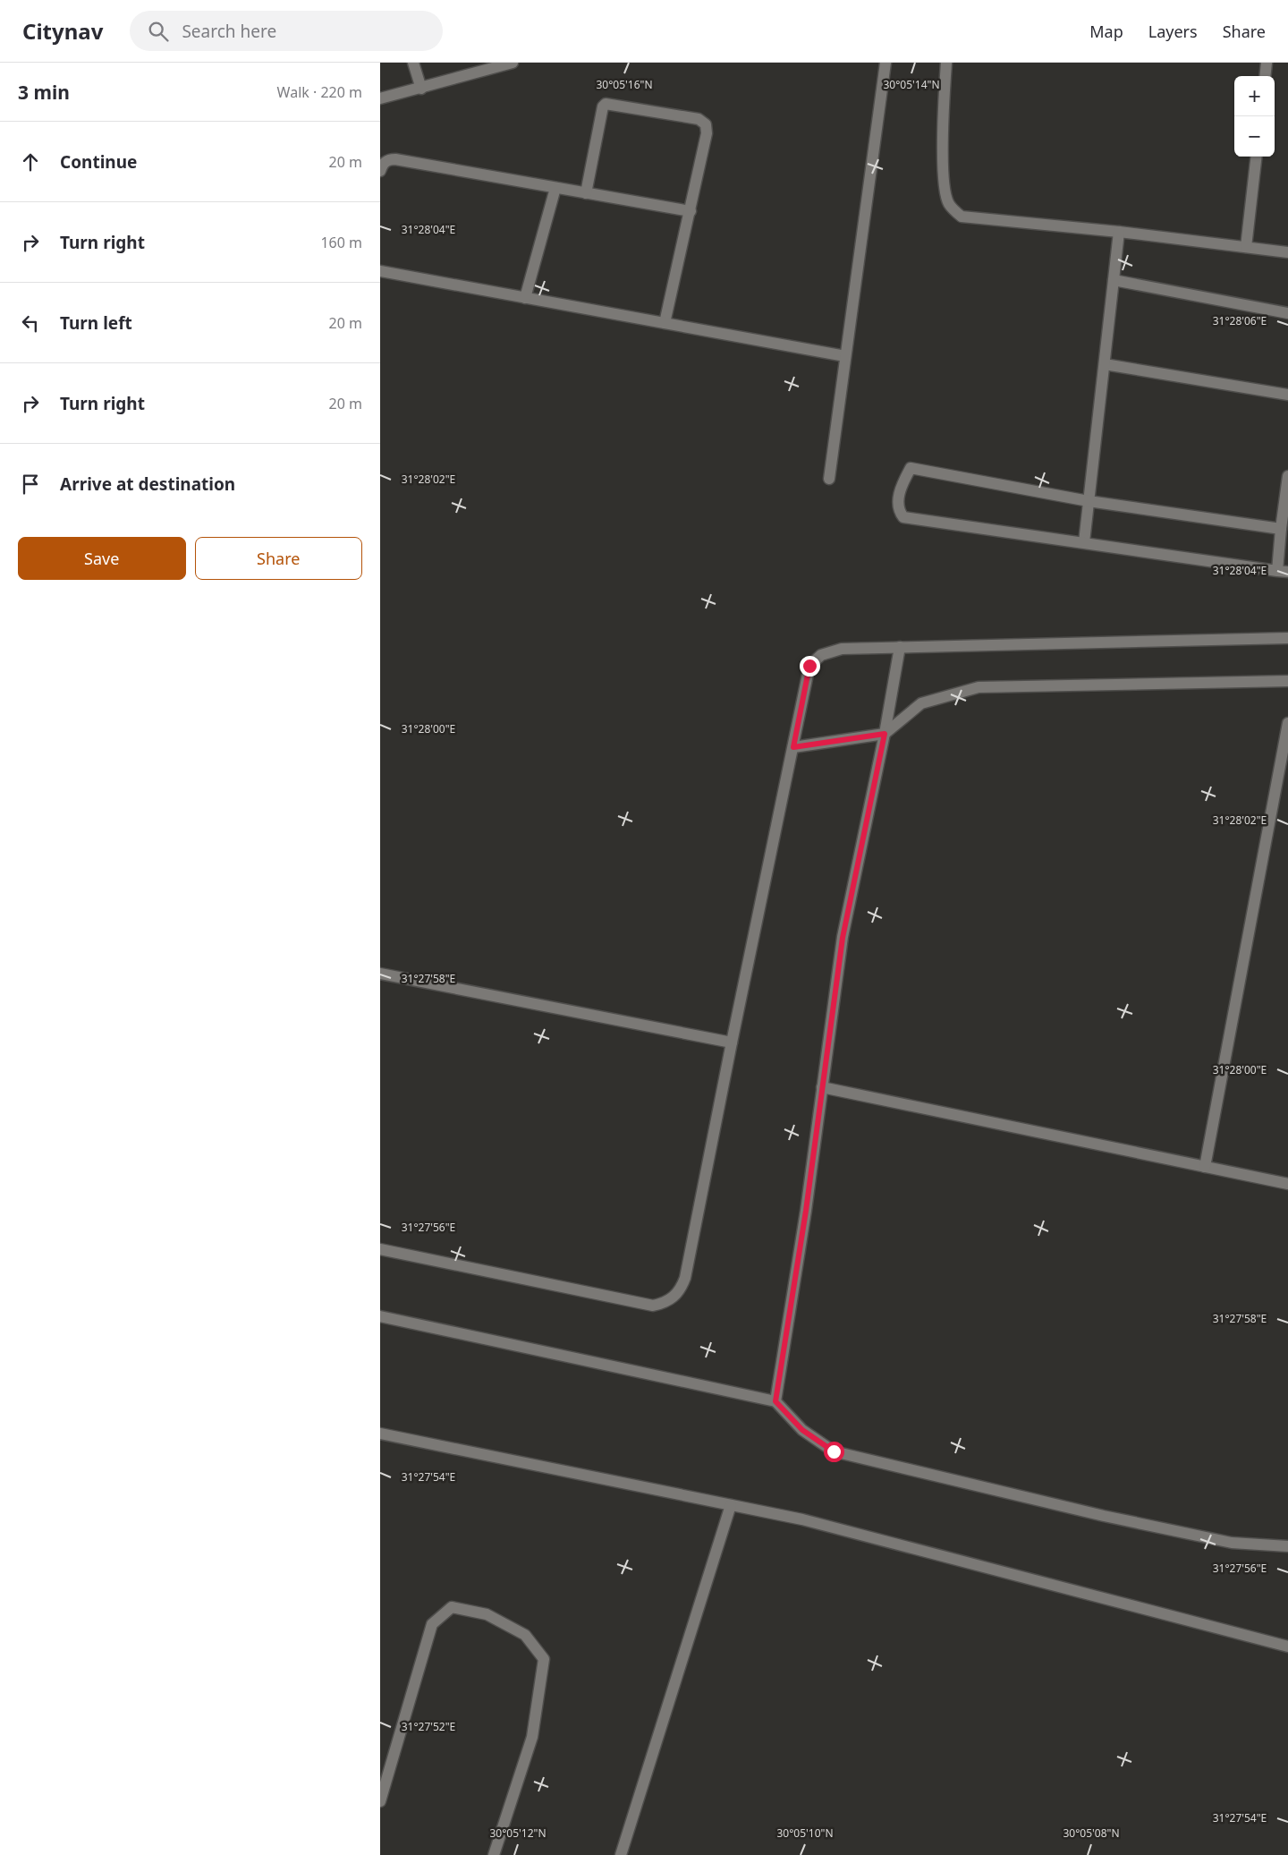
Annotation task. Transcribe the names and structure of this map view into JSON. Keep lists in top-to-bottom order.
{
  "page": {
    "header": "Citynav",
    "search": "Search here",
    "nav": ["Map", "Layers", "Share"],
    "heading": ["3 min", "Walk · 220 m"],
    "map_buttons": ["+", "−"],
    "list": [
      ["Continue", "20 m"],
      ["Turn right", "160 m"],
      ["Turn left", "20 m"],
      ["Turn right", "20 m"],
      "Arrive at destination"
    ],
    "buttons": ["Save", "Share"]
  },
  "coordinates": [
    "30°05'16\"N",
    "30°05'14\"N",
    "31°28'04\"E",
    "31°28'06\"E",
    "31°28'02\"E",
    "31°28'00\"E",
    "31°27'58\"E",
    "31°27'56\"E",
    "31°27'54\"E",
    "31°27'52\"E",
    "30°05'12\"N",
    "30°05'10\"N",
    "30°05'08\"N"
  ]
}
